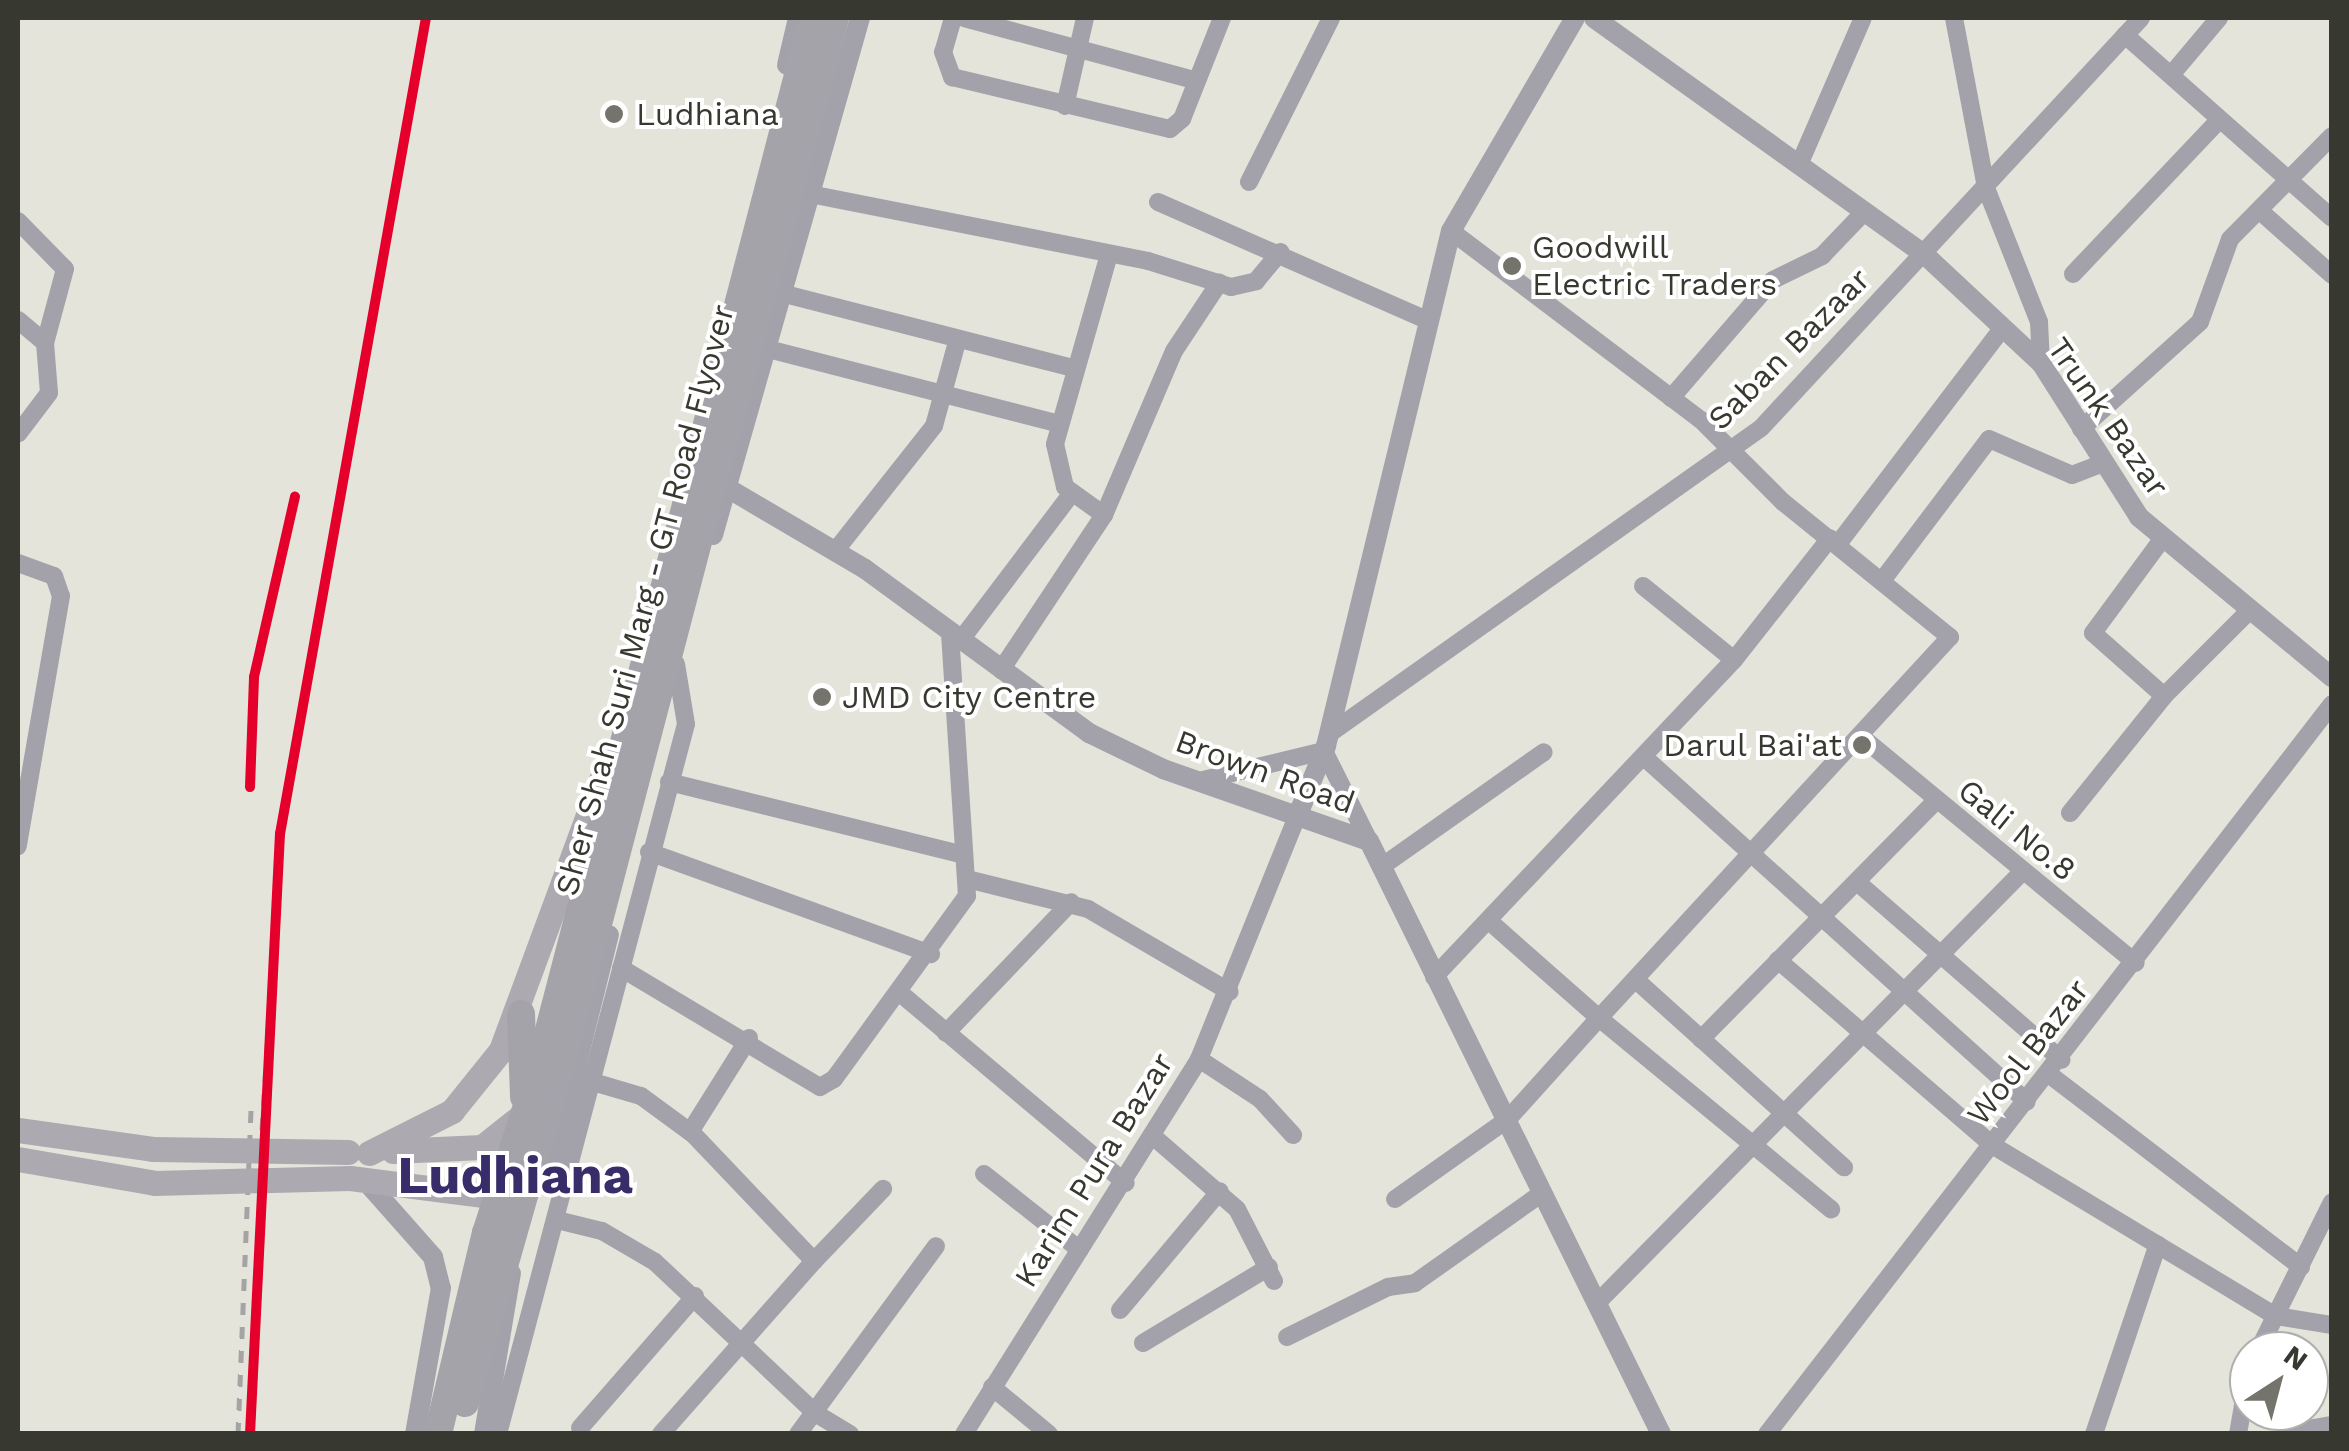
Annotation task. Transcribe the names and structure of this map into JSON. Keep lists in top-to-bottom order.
{
  "streets": {
    "main road": ["Sher Shah Suri Marg - GT Road Flyover"],
    "street": [
      "Saban Bazaar",
      "Trunk Bazar",
      "Brown Road",
      "Gali No.8",
      "Wool Bazar",
      "Karim Pura Bazar"
    ]
  },
  "crossings": [
    ["Saban Bazaar", "Trunk Bazar"],
    ["Brown Road", "Karim Pura Bazar"],
    ["Gali No.8", "Wool Bazar"]
  ],
  "districts": ["Ludhiana"],
  "places": [
    "Ludhiana",
    "Goodwill Electric Traders",
    "JMD City Centre",
    "Darul Bai'at"
  ],
  "north": "top right"
}
